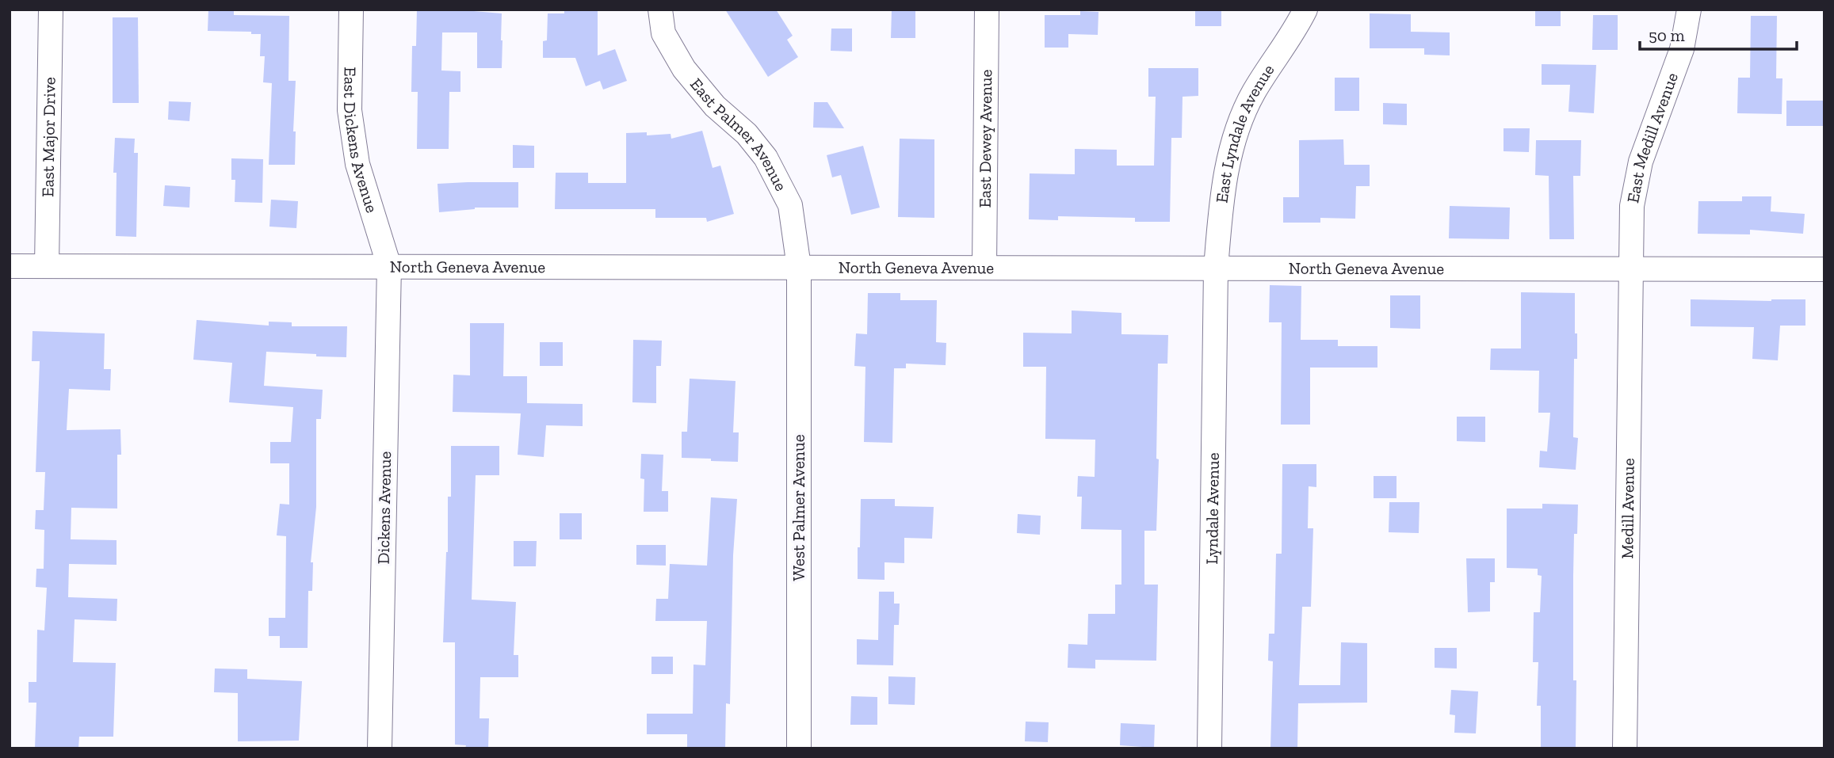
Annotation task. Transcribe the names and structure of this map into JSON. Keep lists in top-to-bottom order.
{
  "streets": {
    "street": [
      "East Lyndale Avenue",
      "East Palmer Avenue",
      "East Major Drive",
      "East Dewey Avenue",
      "East Medill Avenue",
      "East Dickens Avenue",
      "North Geneva Avenue",
      "Dickens Avenue",
      "West Palmer Avenue",
      "Lyndale Avenue",
      "Medill Avenue"
    ]
  },
  "crossings": [
    ["East Lyndale Avenue", "North Geneva Avenue"],
    ["East Lyndale Avenue", "Lyndale Avenue"],
    ["East Palmer Avenue", "North Geneva Avenue"],
    ["East Palmer Avenue", "West Palmer Avenue"],
    ["East Major Drive", "North Geneva Avenue"],
    ["East Dewey Avenue", "North Geneva Avenue"],
    ["East Medill Avenue", "North Geneva Avenue"],
    ["East Medill Avenue", "Medill Avenue"],
    ["East Dickens Avenue", "North Geneva Avenue"],
    ["East Dickens Avenue", "Dickens Avenue"],
    ["North Geneva Avenue", "Dickens Avenue"],
    ["North Geneva Avenue", "West Palmer Avenue"],
    ["North Geneva Avenue", "Lyndale Avenue"],
    ["North Geneva Avenue", "Medill Avenue"]
  ],
  "scale_bar": "50 m"
}
